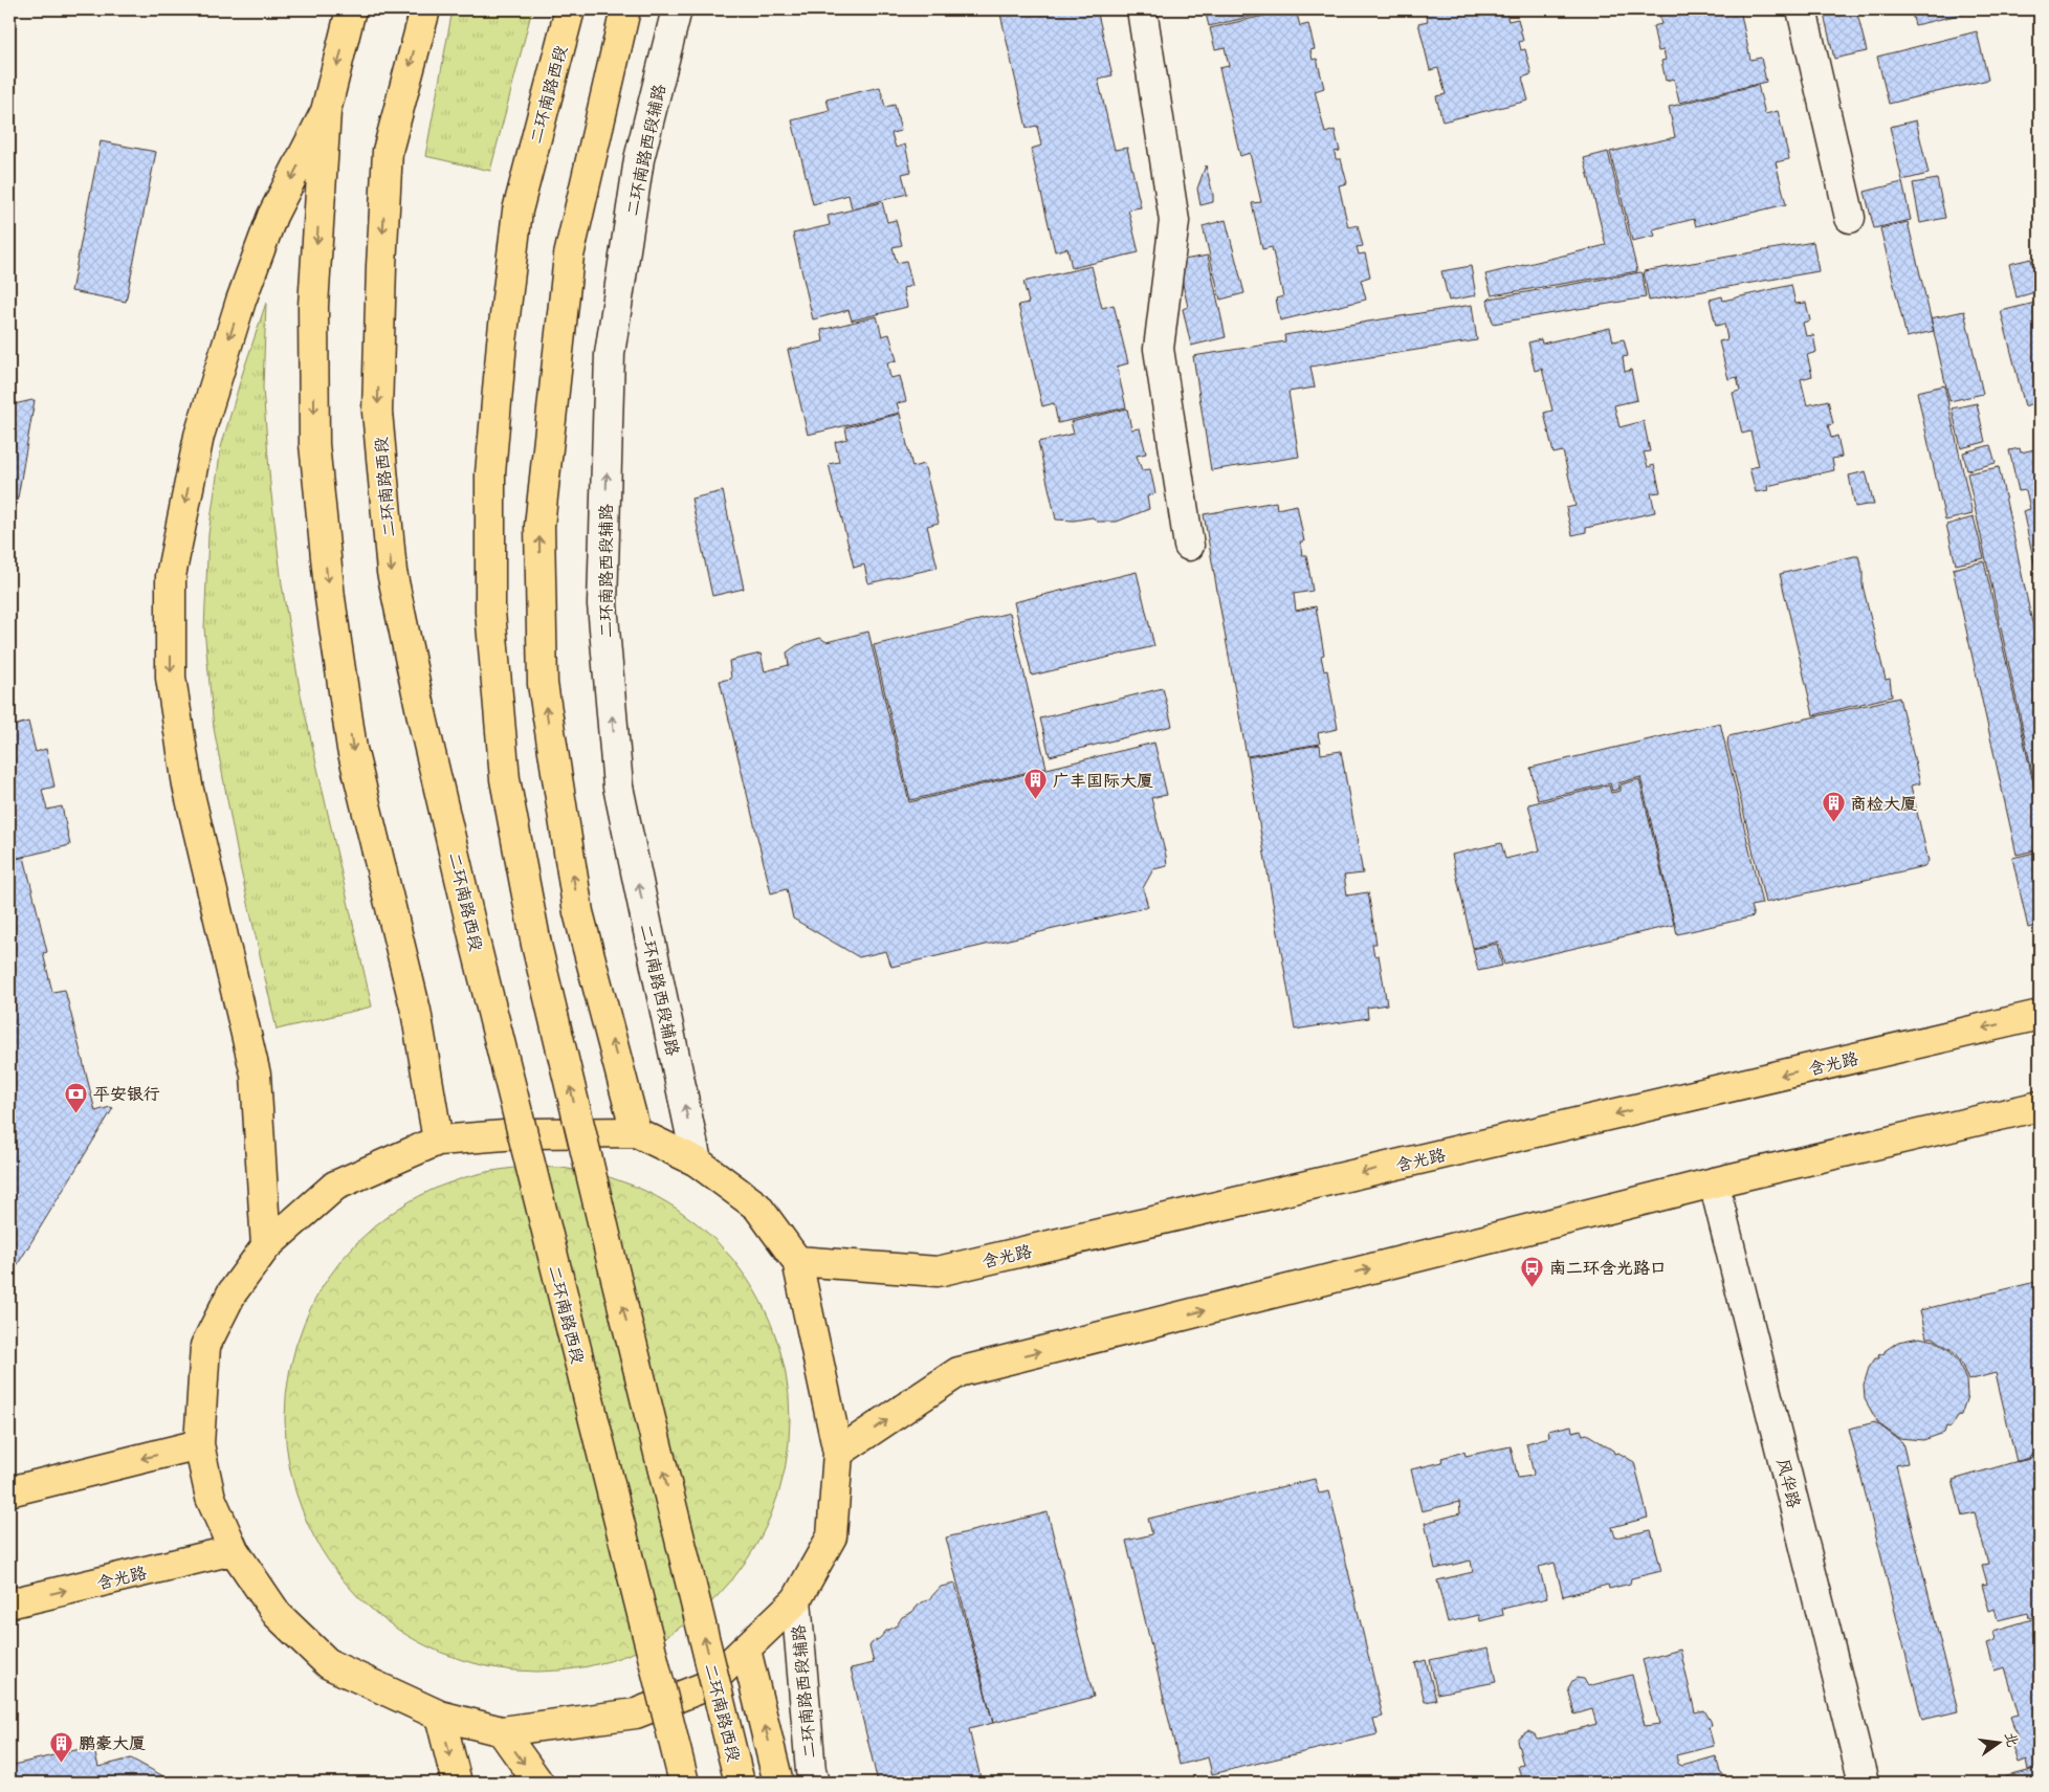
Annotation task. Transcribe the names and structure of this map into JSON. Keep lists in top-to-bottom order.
{
  "streets": {
    "main road": ["二环南路西段", "含光路"],
    "street": ["二环南路西段辅路", "风华路"]
  },
  "one_way": ["二环南路西段辅路"],
  "places": {
    "building": ["广丰国际大厦", "商检大厦", "鹏豪大厦"],
    "bank": ["平安银行"],
    "bus stop": ["南二环含光路口"]
  },
  "north": "right"
}
